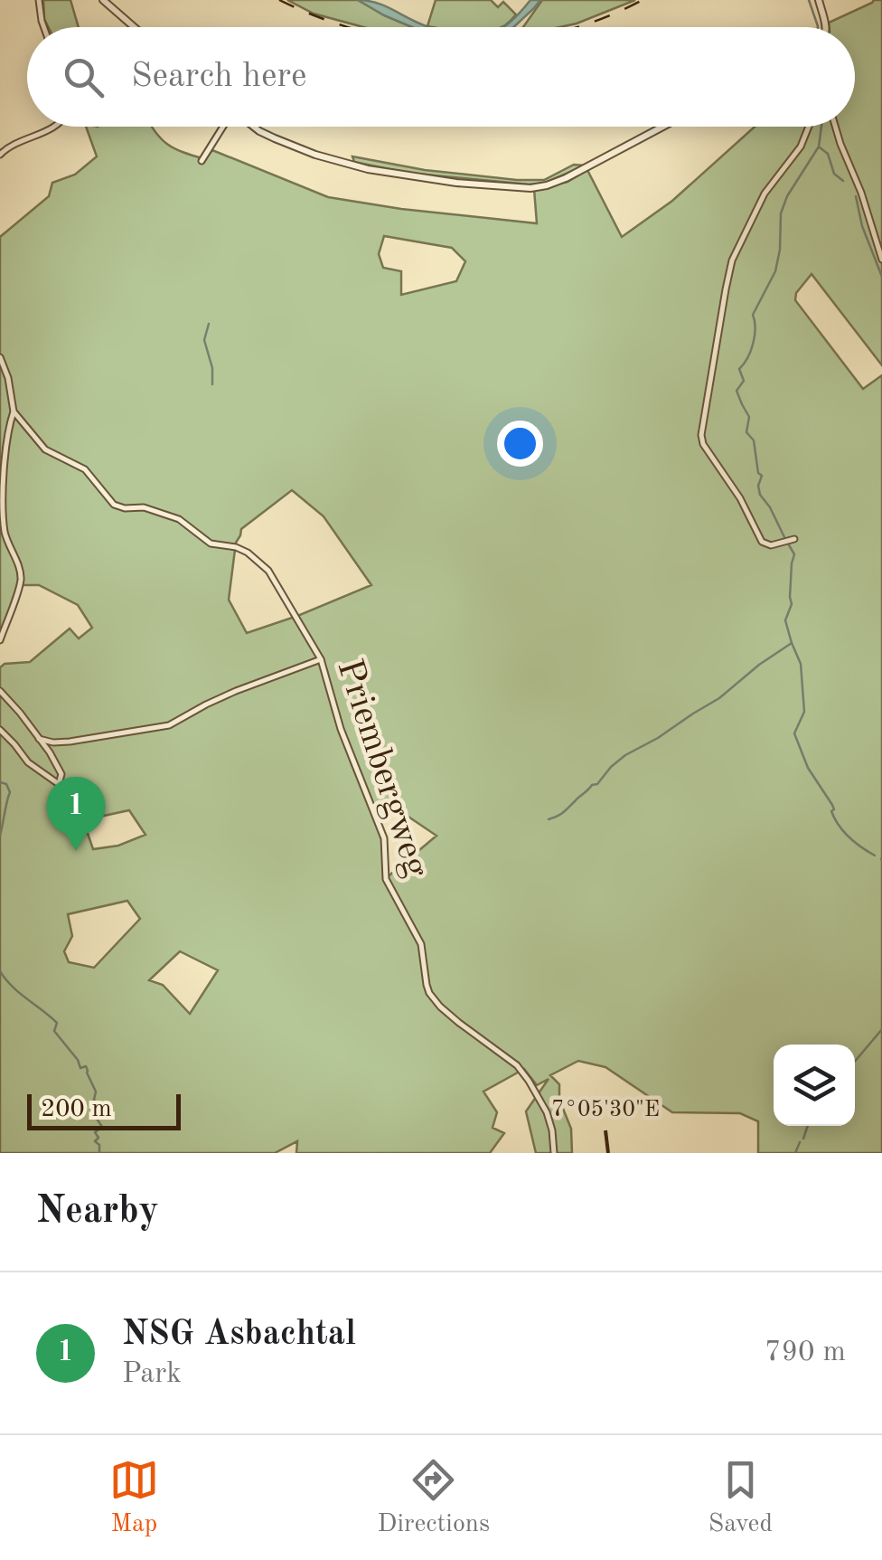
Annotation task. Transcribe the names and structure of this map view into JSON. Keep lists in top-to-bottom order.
{
  "streets": {
    "street": ["Priembergweg"]
  },
  "scale_bar": "200 m",
  "page": {
    "search": "Search here",
    "pins": "1",
    "scale": "200 m",
    "heading": "Nearby",
    "list": [
      {
        "mark": "1",
        "name": "NSG Asbachtal",
        "note": "Park",
        "value": "790 m"
      }
    ],
    "nav": ["Map", "Directions", "Saved"]
  },
  "coordinates": ["7°05'30\"E"]
}
